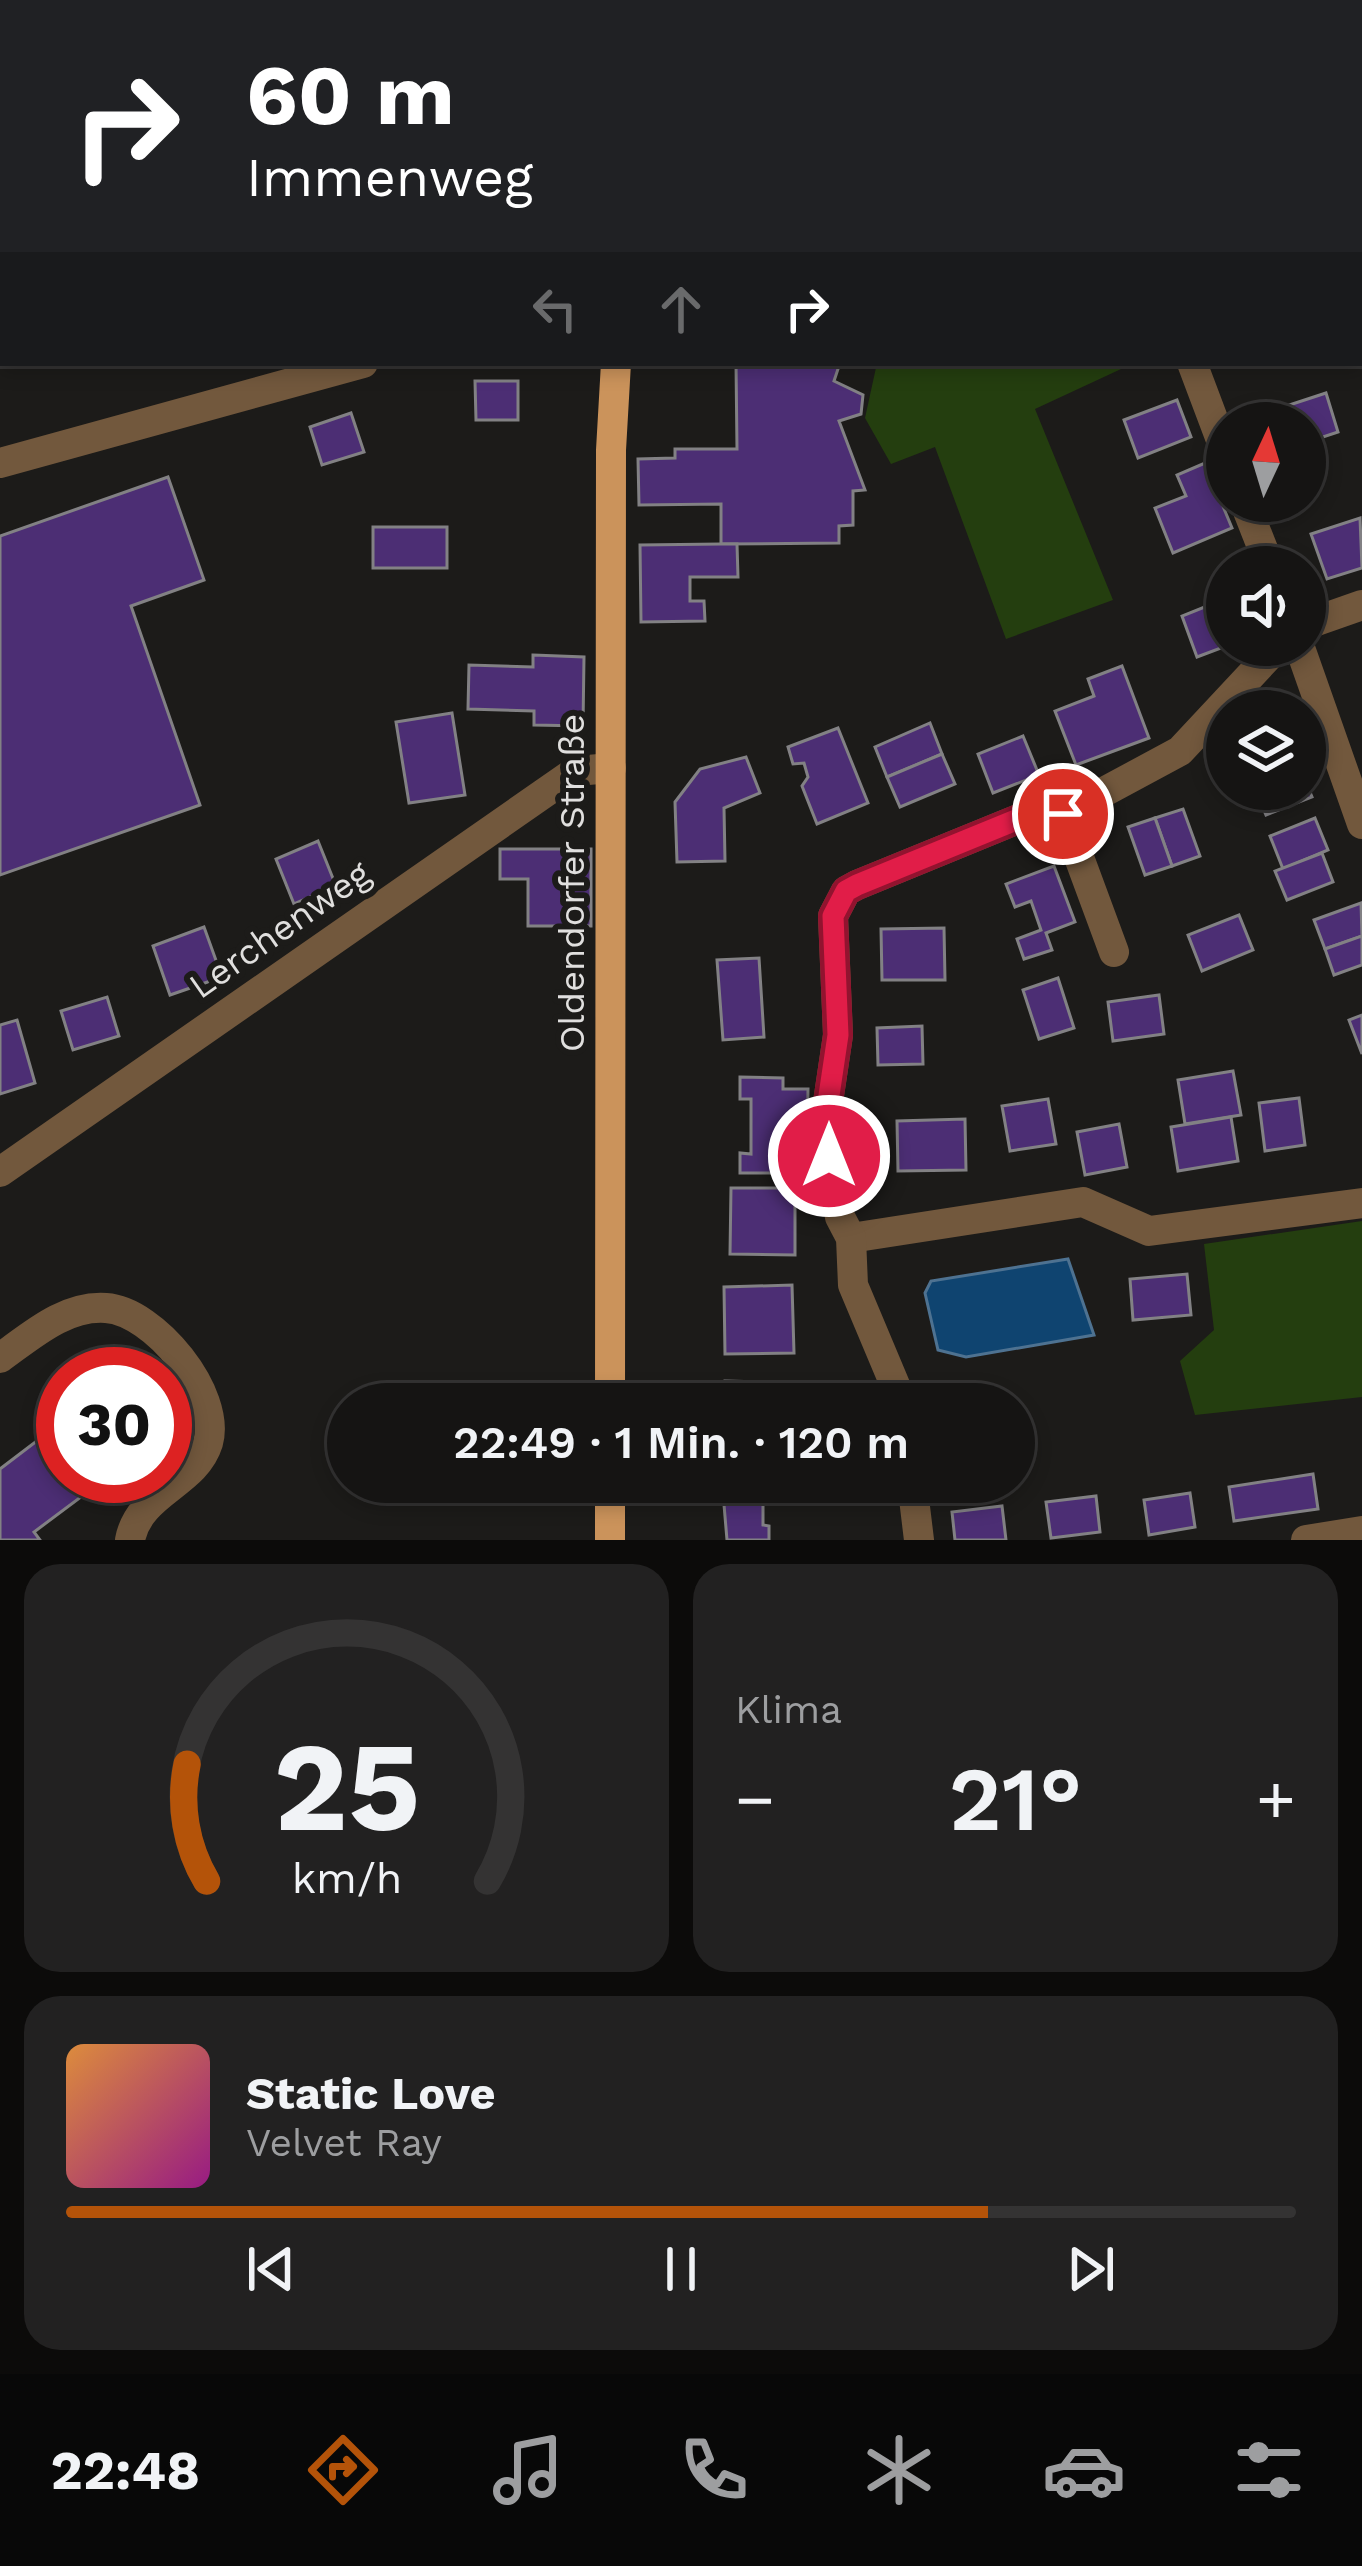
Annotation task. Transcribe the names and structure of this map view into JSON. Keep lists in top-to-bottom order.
{
  "streets": {
    "main road": ["Oldendorfer Straße"],
    "street": ["Lerchenweg"]
  },
  "crossings": [
    ["Oldendorfer Straße", "Lerchenweg"]
  ],
  "north": "top",
  "page": {
    "turn": ["60 m", "Immenweg"],
    "limit": "30",
    "trip": "22:49 · 1 Min. · 120 m",
    "tile": "Klima",
    "heat": ["−", "21°", "+"],
    "song": ["Static Love", "Velvet Ray"],
    "tabs": "22:48",
    "gauge": ["25", "km/h"]
  }
}
